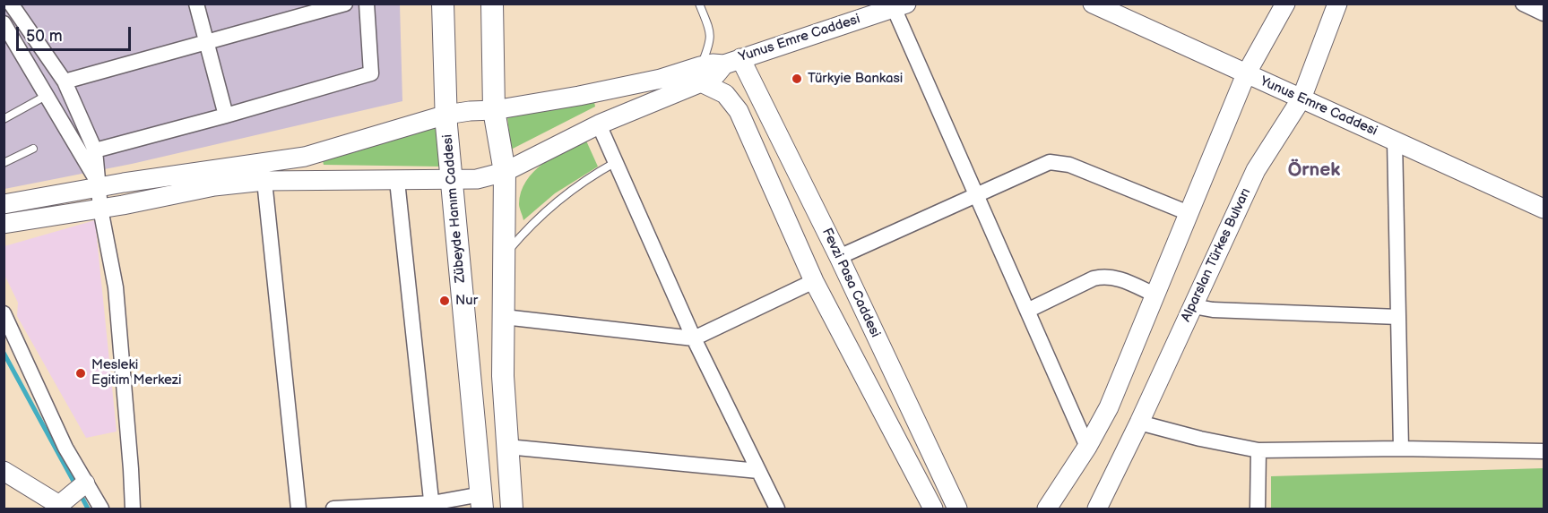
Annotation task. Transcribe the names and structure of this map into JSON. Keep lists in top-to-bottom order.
{
  "streets": {
    "main road": ["Zübeyde Hanım Caddesi"],
    "street": ["Yunus Emre Caddesi", "Alparslan Türkes Bulvarı", "Fevzi Pasa Caddesi"]
  },
  "crossings": [
    ["Yunus Emre Caddesi", "Alparslan Türkes Bulvarı"],
    ["Yunus Emre Caddesi", "Fevzi Pasa Caddesi"]
  ],
  "districts": ["Örnek"],
  "places": ["Türkyie Bankasi", "Nur", "Mesleki Egitim Merkezi"],
  "scale_bar": "50 m"
}
